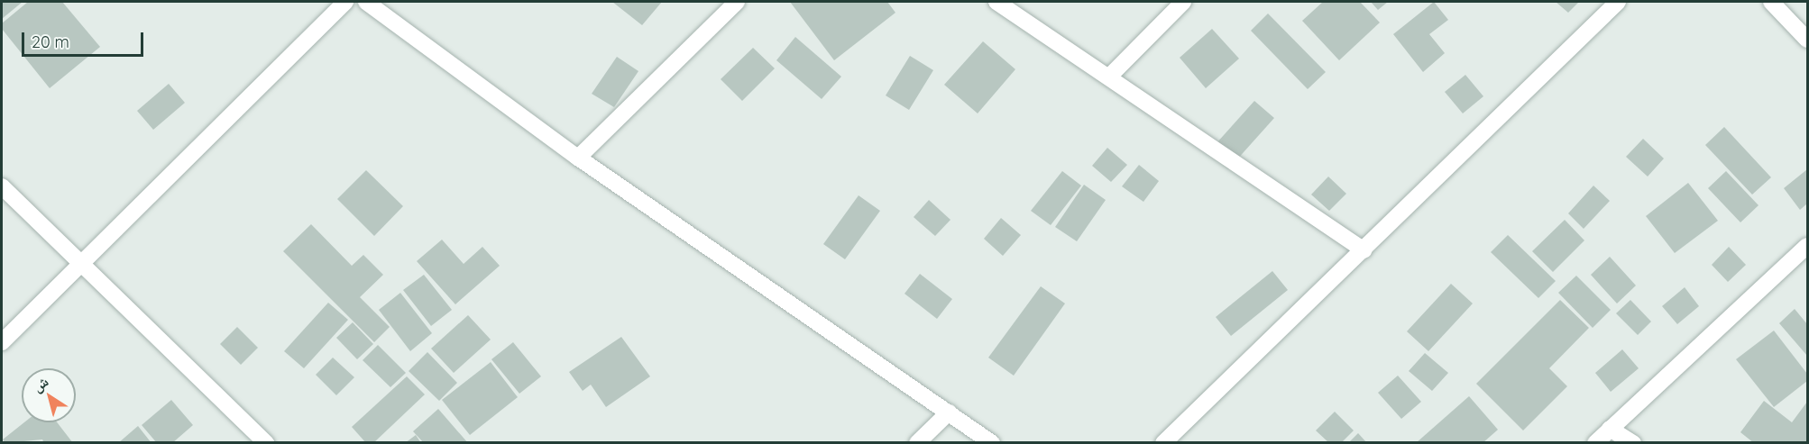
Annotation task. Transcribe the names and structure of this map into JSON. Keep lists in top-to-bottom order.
{
  "scale_bar": "20 m",
  "north": "top left"
}
